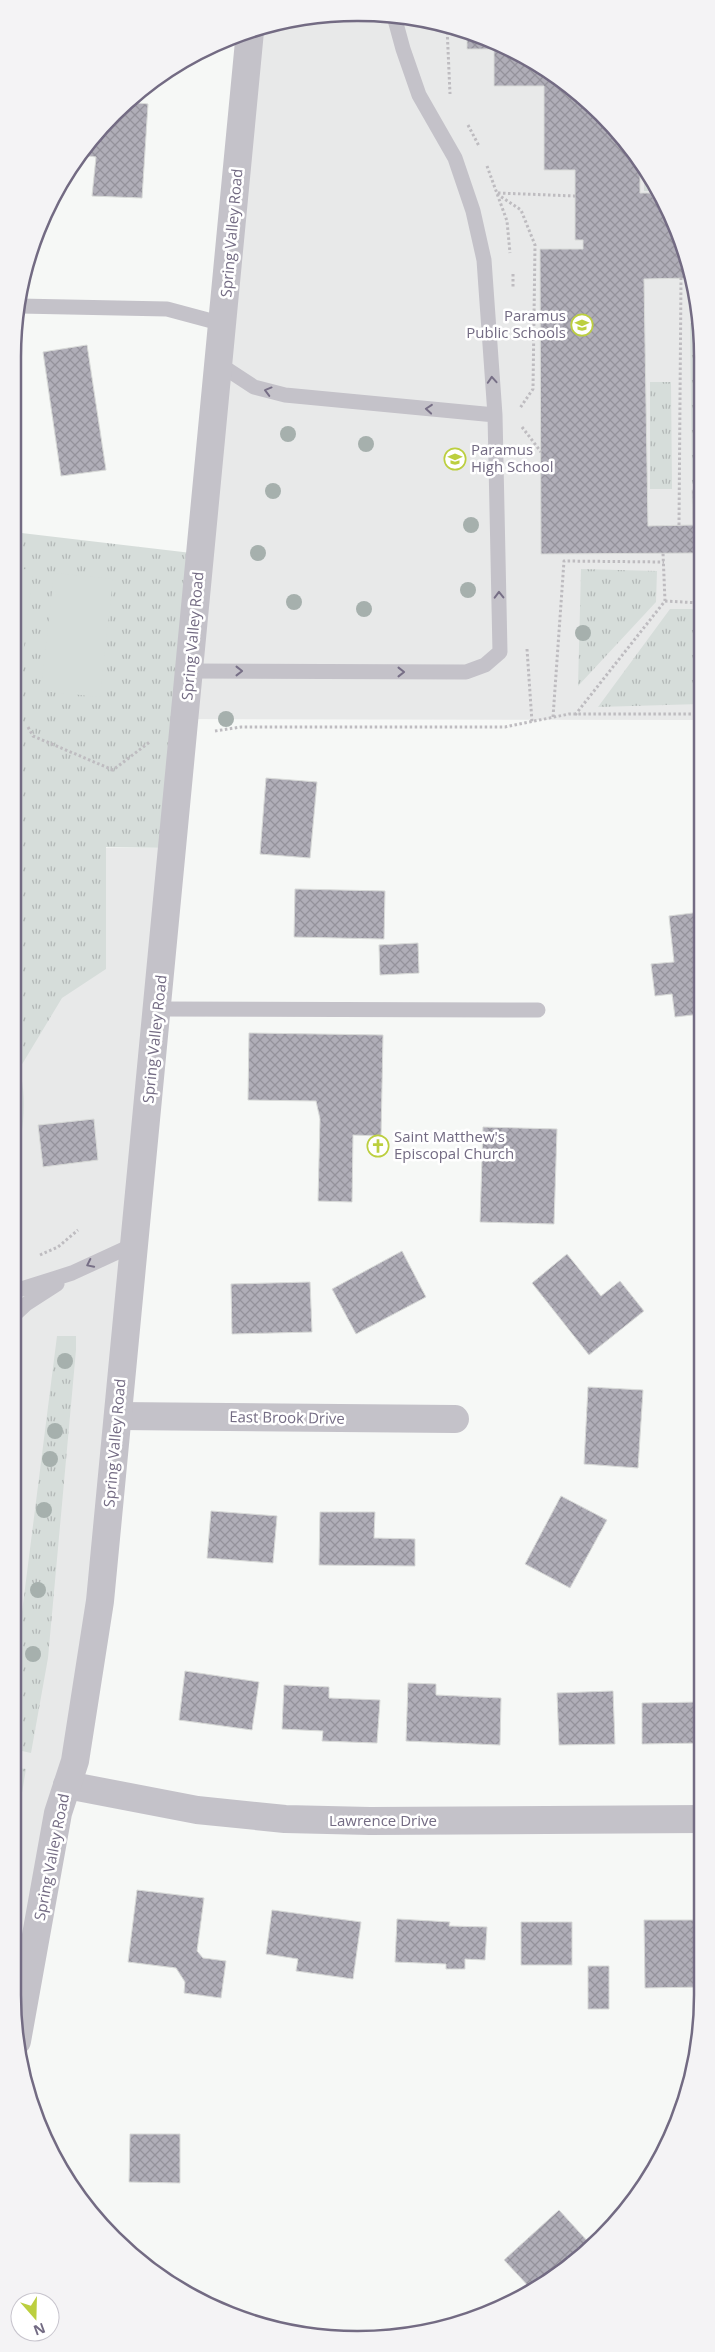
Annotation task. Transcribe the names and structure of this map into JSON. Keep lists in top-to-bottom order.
{
  "streets": {
    "street": ["Spring Valley Road", "East Brook Drive", "Lawrence Drive"]
  },
  "crossings": [
    ["Spring Valley Road", "East Brook Drive"],
    ["Spring Valley Road", "Lawrence Drive"]
  ],
  "places": {
    "school or university": ["Paramus Public Schools", "Paramus High School"],
    "church": ["Saint Matthew's Episcopal Church"]
  },
  "north": "bottom"
}
